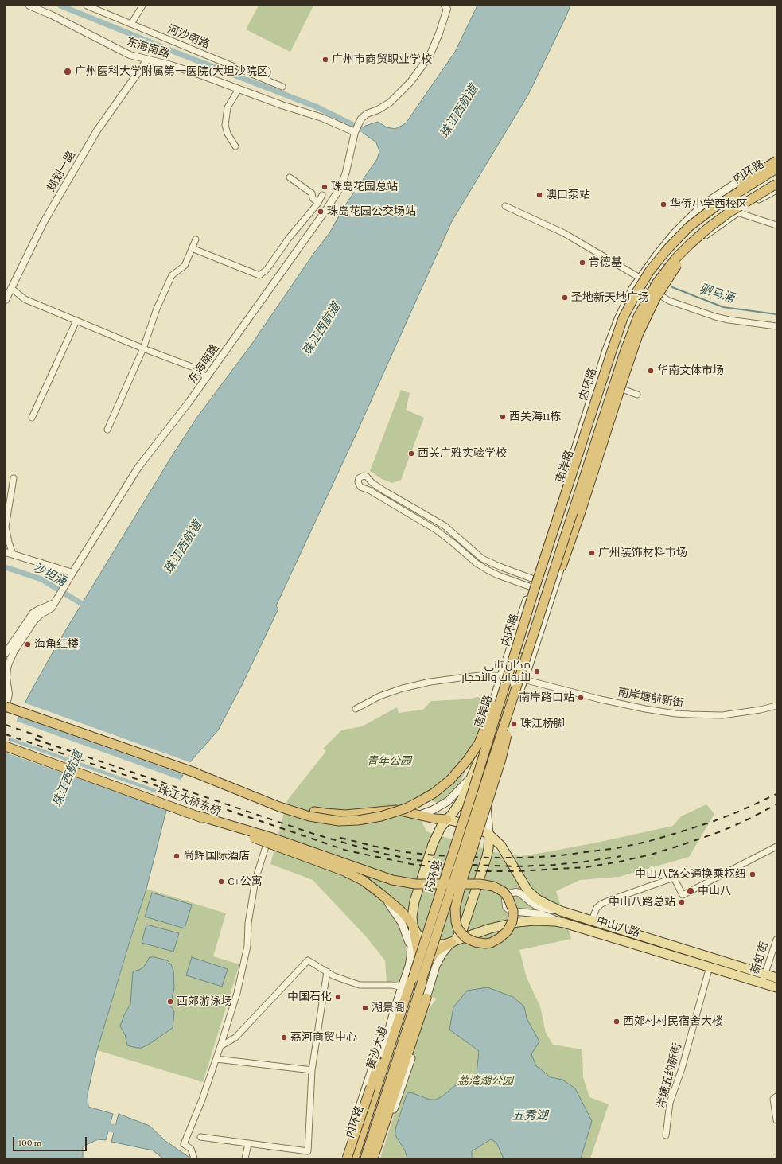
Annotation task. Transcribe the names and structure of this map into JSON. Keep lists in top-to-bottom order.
{
  "streets": {
    "highway": ["内环路", "珠江大桥东桥", "黄沙大道"],
    "main road": ["南岸路", "中山八路"],
    "street": [
      "河沙南路",
      "东海南路",
      "规划一路",
      "南岸塘前新街",
      "新虹街",
      "泮塘五约新街"
    ]
  },
  "crossings": [
    ["东海南路", "规划一路"],
    ["内环路", "南岸路"],
    ["内环路", "黄沙大道"],
    ["南岸路", "珠江大桥东桥"],
    ["南岸路", "中山八路"],
    ["南岸路", "黄沙大道"],
    ["珠江大桥东桥", "中山八路"],
    ["珠江大桥东桥", "黄沙大道"],
    ["中山八路", "新虹街"],
    ["中山八路", "黄沙大道"],
    ["中山八路", "泮塘五约新街"]
  ],
  "water": [
    "珠江西航道",
    "驷马涌",
    "沙坦涌",
    "五秀湖"
  ],
  "parks": ["青年公园", "荔湾湖公园"],
  "places": [
    "广州市商贸职业学校",
    "广州医科大学附属第一医院(大坦沙院区)",
    "珠岛花园总站",
    "澳口泵站",
    "华侨小学西校区",
    "珠岛花园公交场站",
    "肯德基",
    "圣地新天地广场",
    "华南文体市场",
    "西关海11栋",
    "西关广雅实验学校",
    "广州装饰材料市场",
    "海角红楼",
    "مكان ثاني للأبواب والأحجار",
    "南岸路口站",
    "珠江桥脚",
    "尚辉国际酒店",
    "中山八路交通换乘枢纽",
    "C+公寓",
    "中山八",
    "中山八路总站",
    "中国石化",
    "西郊游泳场",
    "湖景阁",
    "西郊村村民宿舍大楼",
    "荔河商贸中心"
  ],
  "scale_bar": "100 m"
}
